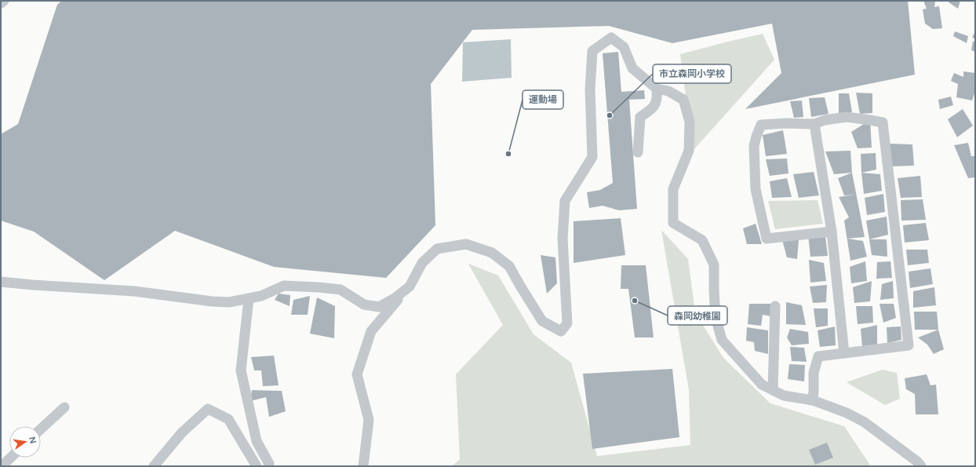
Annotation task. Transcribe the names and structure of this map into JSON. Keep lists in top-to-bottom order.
{
  "places": ["市立森岡小学校", "運動場", "森岡幼稚園"],
  "north": "right"
}
